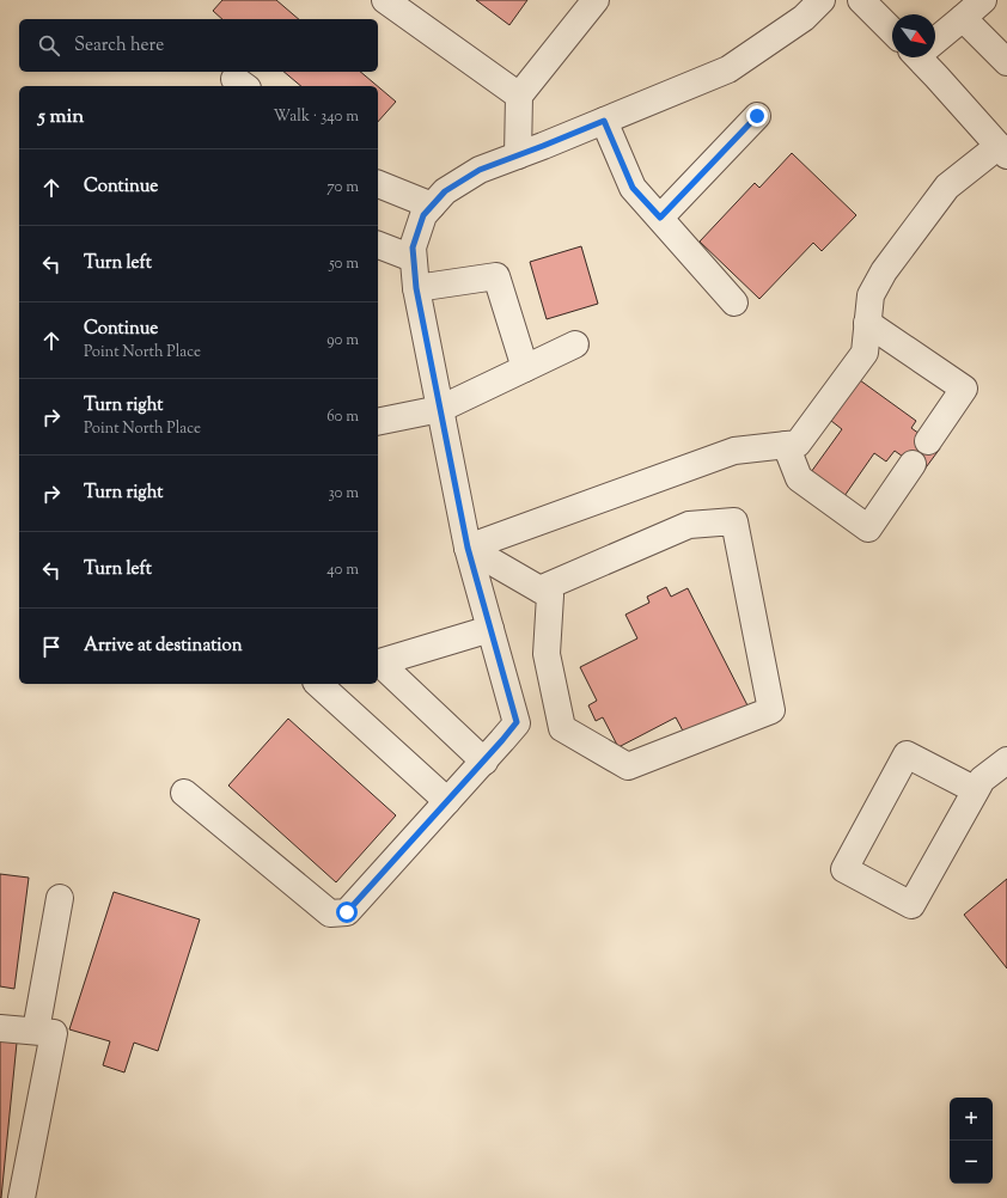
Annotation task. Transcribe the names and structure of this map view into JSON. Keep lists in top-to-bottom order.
{
  "north": "bottom right",
  "page": {
    "search": "Search here",
    "heading": ["5 min", "Walk · 340 m"],
    "list": [
      ["Continue", "70 m"],
      ["Turn left", "50 m"],
      ["Continue", "Point North Place", "90 m"],
      ["Turn right", "Point North Place", "60 m"],
      ["Turn right", "30 m"],
      ["Turn left", "40 m"],
      "Arrive at destination"
    ],
    "map_buttons": ["+", "−"]
  }
}
